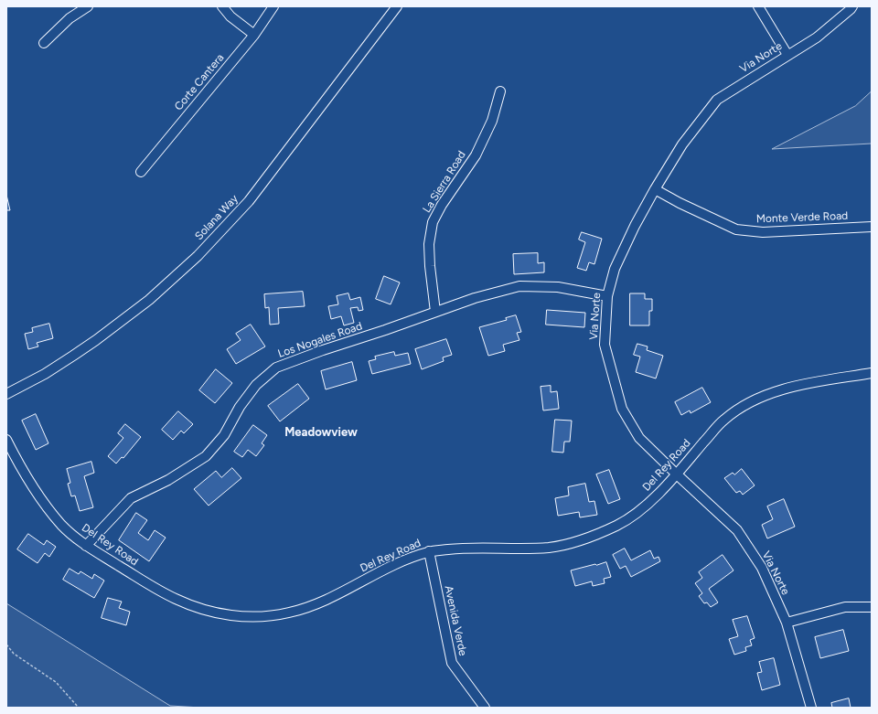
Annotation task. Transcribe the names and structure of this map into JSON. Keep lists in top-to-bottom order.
{
  "streets": {
    "street": [
      "Via Norte",
      "Corte Cantera",
      "La Sierra Road",
      "Solana Way",
      "Monte Verde Road",
      "Los Nogales Road",
      "Del Rey Road",
      "Avenida Verde"
    ]
  },
  "crossings": [
    ["Via Norte", "Monte Verde Road"],
    ["Via Norte", "Los Nogales Road"],
    ["Via Norte", "Del Rey Road"],
    ["La Sierra Road", "Los Nogales Road"],
    ["Los Nogales Road", "Del Rey Road"],
    ["Del Rey Road", "Avenida Verde"]
  ],
  "districts": ["Meadowview"]
}
